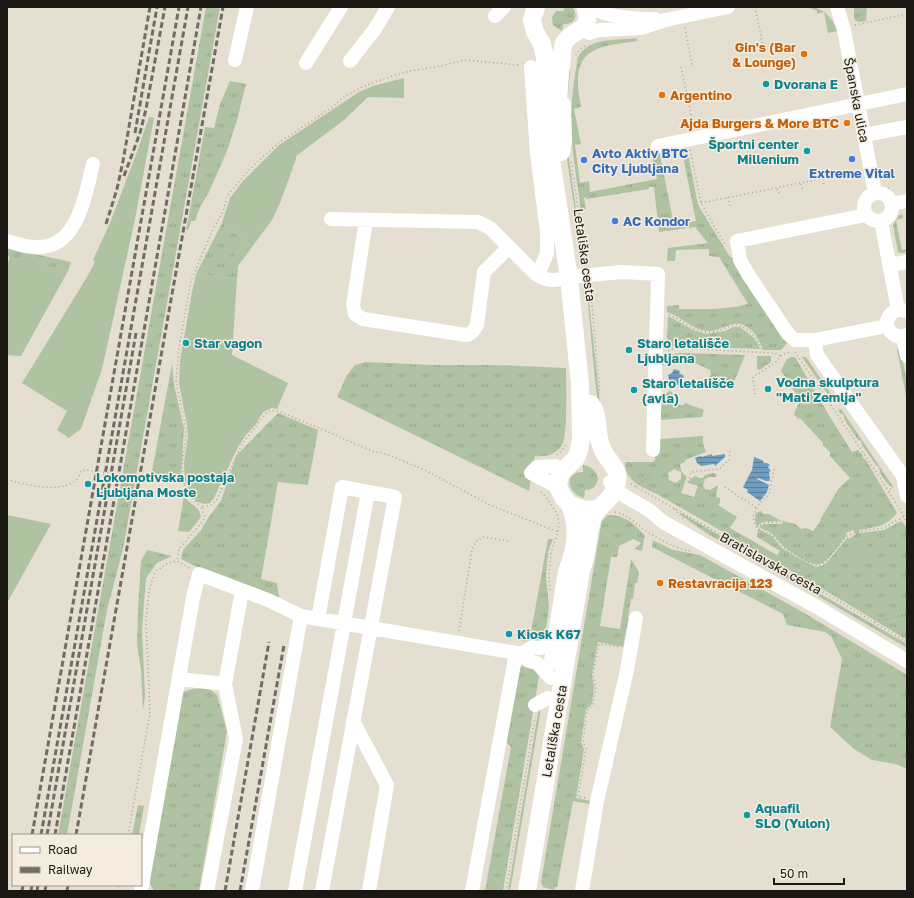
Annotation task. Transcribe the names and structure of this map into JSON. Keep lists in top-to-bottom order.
{
  "streets": {
    "main road": ["Letališka cesta"],
    "street": ["Španska ulica", "Bratislavska cesta"]
  },
  "crossings": [
    ["Letališka cesta", "Bratislavska cesta"]
  ],
  "places": [
    "Gin's (Bar & Lounge)",
    "Dvorana E",
    "Argentino",
    "Ajda Burgers & More BTC",
    "Športni center Millenium",
    "Extreme Vital",
    "Avto Aktiv BTC City Ljubljana",
    "AC Kondor",
    "Star vagon",
    "Staro letališče Ljubljana",
    "Vodna skulptura \"Mati Zemlja\"",
    "Staro letališče (avla)",
    "Lokomotivska postaja Ljubljana Moste",
    "Restavracija 123",
    "Kiosk K67",
    "Aquafil SLO (Yulon)"
  ],
  "legend": ["Road", "Railway"],
  "scale_bar": "50 m"
}
